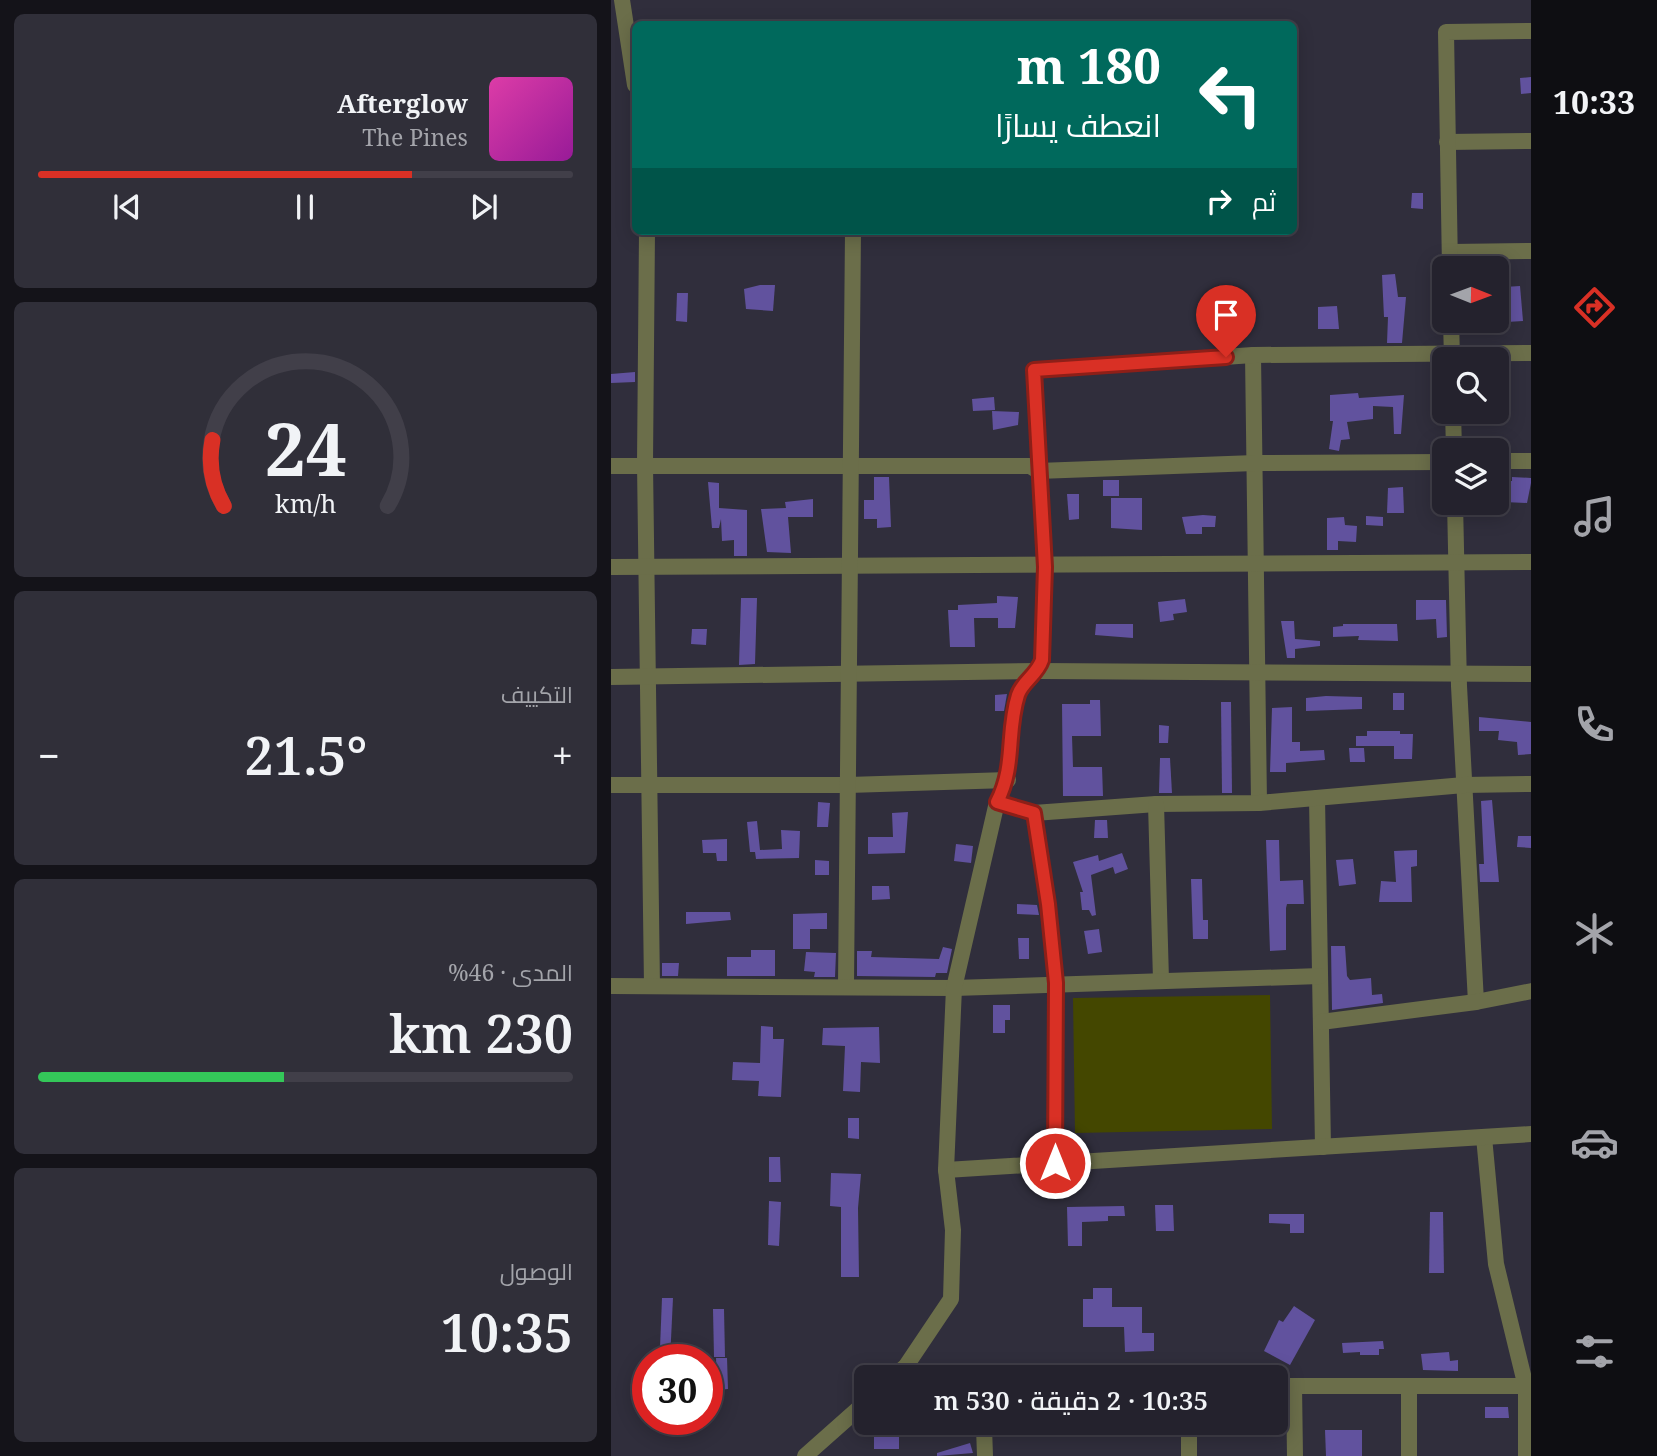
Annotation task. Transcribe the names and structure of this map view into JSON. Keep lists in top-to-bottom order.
{
  "north": "right",
  "page": {
    "tabs": "10:33",
    "turn": ["180 m", "انعطف يسارًا"],
    "song": ["Afterglow", "The Pines"],
    "then": "ثم",
    "tile": [
      "التكييف",
      ["المدى · 46%", "230 km"],
      ["الوصول", "10:35"]
    ],
    "heat": ["−", "21.5°", "+"],
    "limit": "30",
    "trip": "10:35 · 2 دقيقة · 530 m",
    "gauge": ["24", "km/h"]
  }
}
